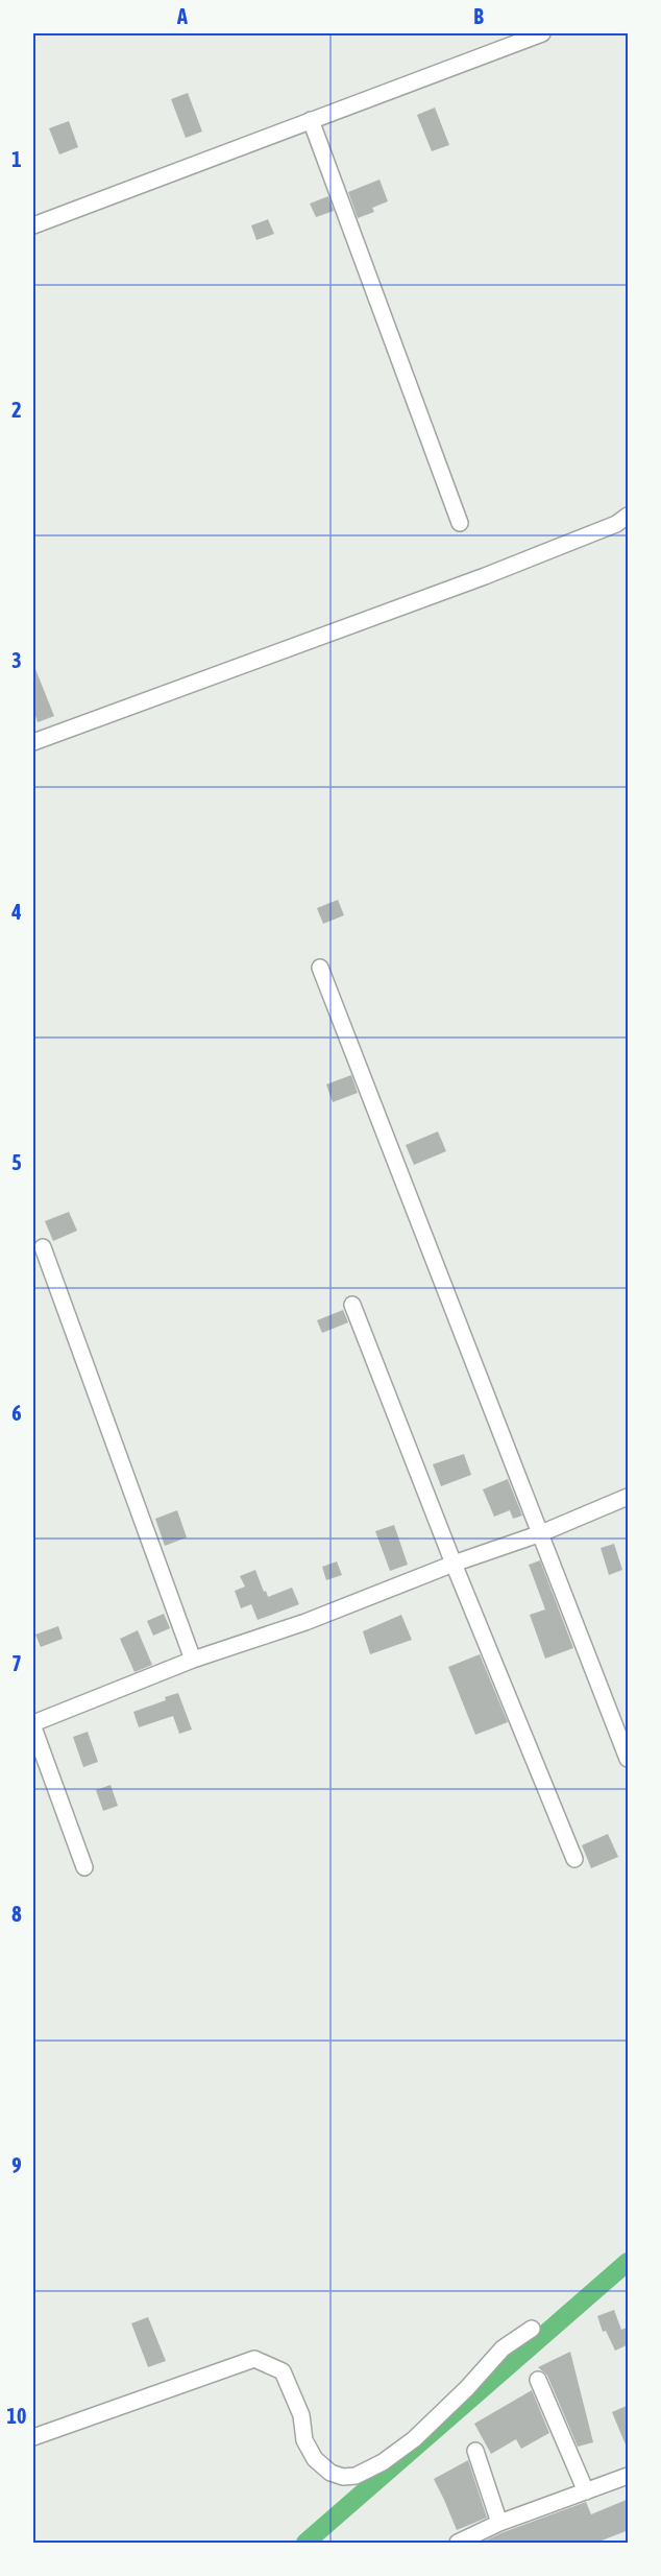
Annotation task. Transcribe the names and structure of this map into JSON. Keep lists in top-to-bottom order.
{
  "grid": {
    "columns": ["A", "B"],
    "rows": [
      "1",
      "2",
      "3",
      "4",
      "5",
      "6",
      "7",
      "8",
      "9",
      "10"
    ]
  }
}
